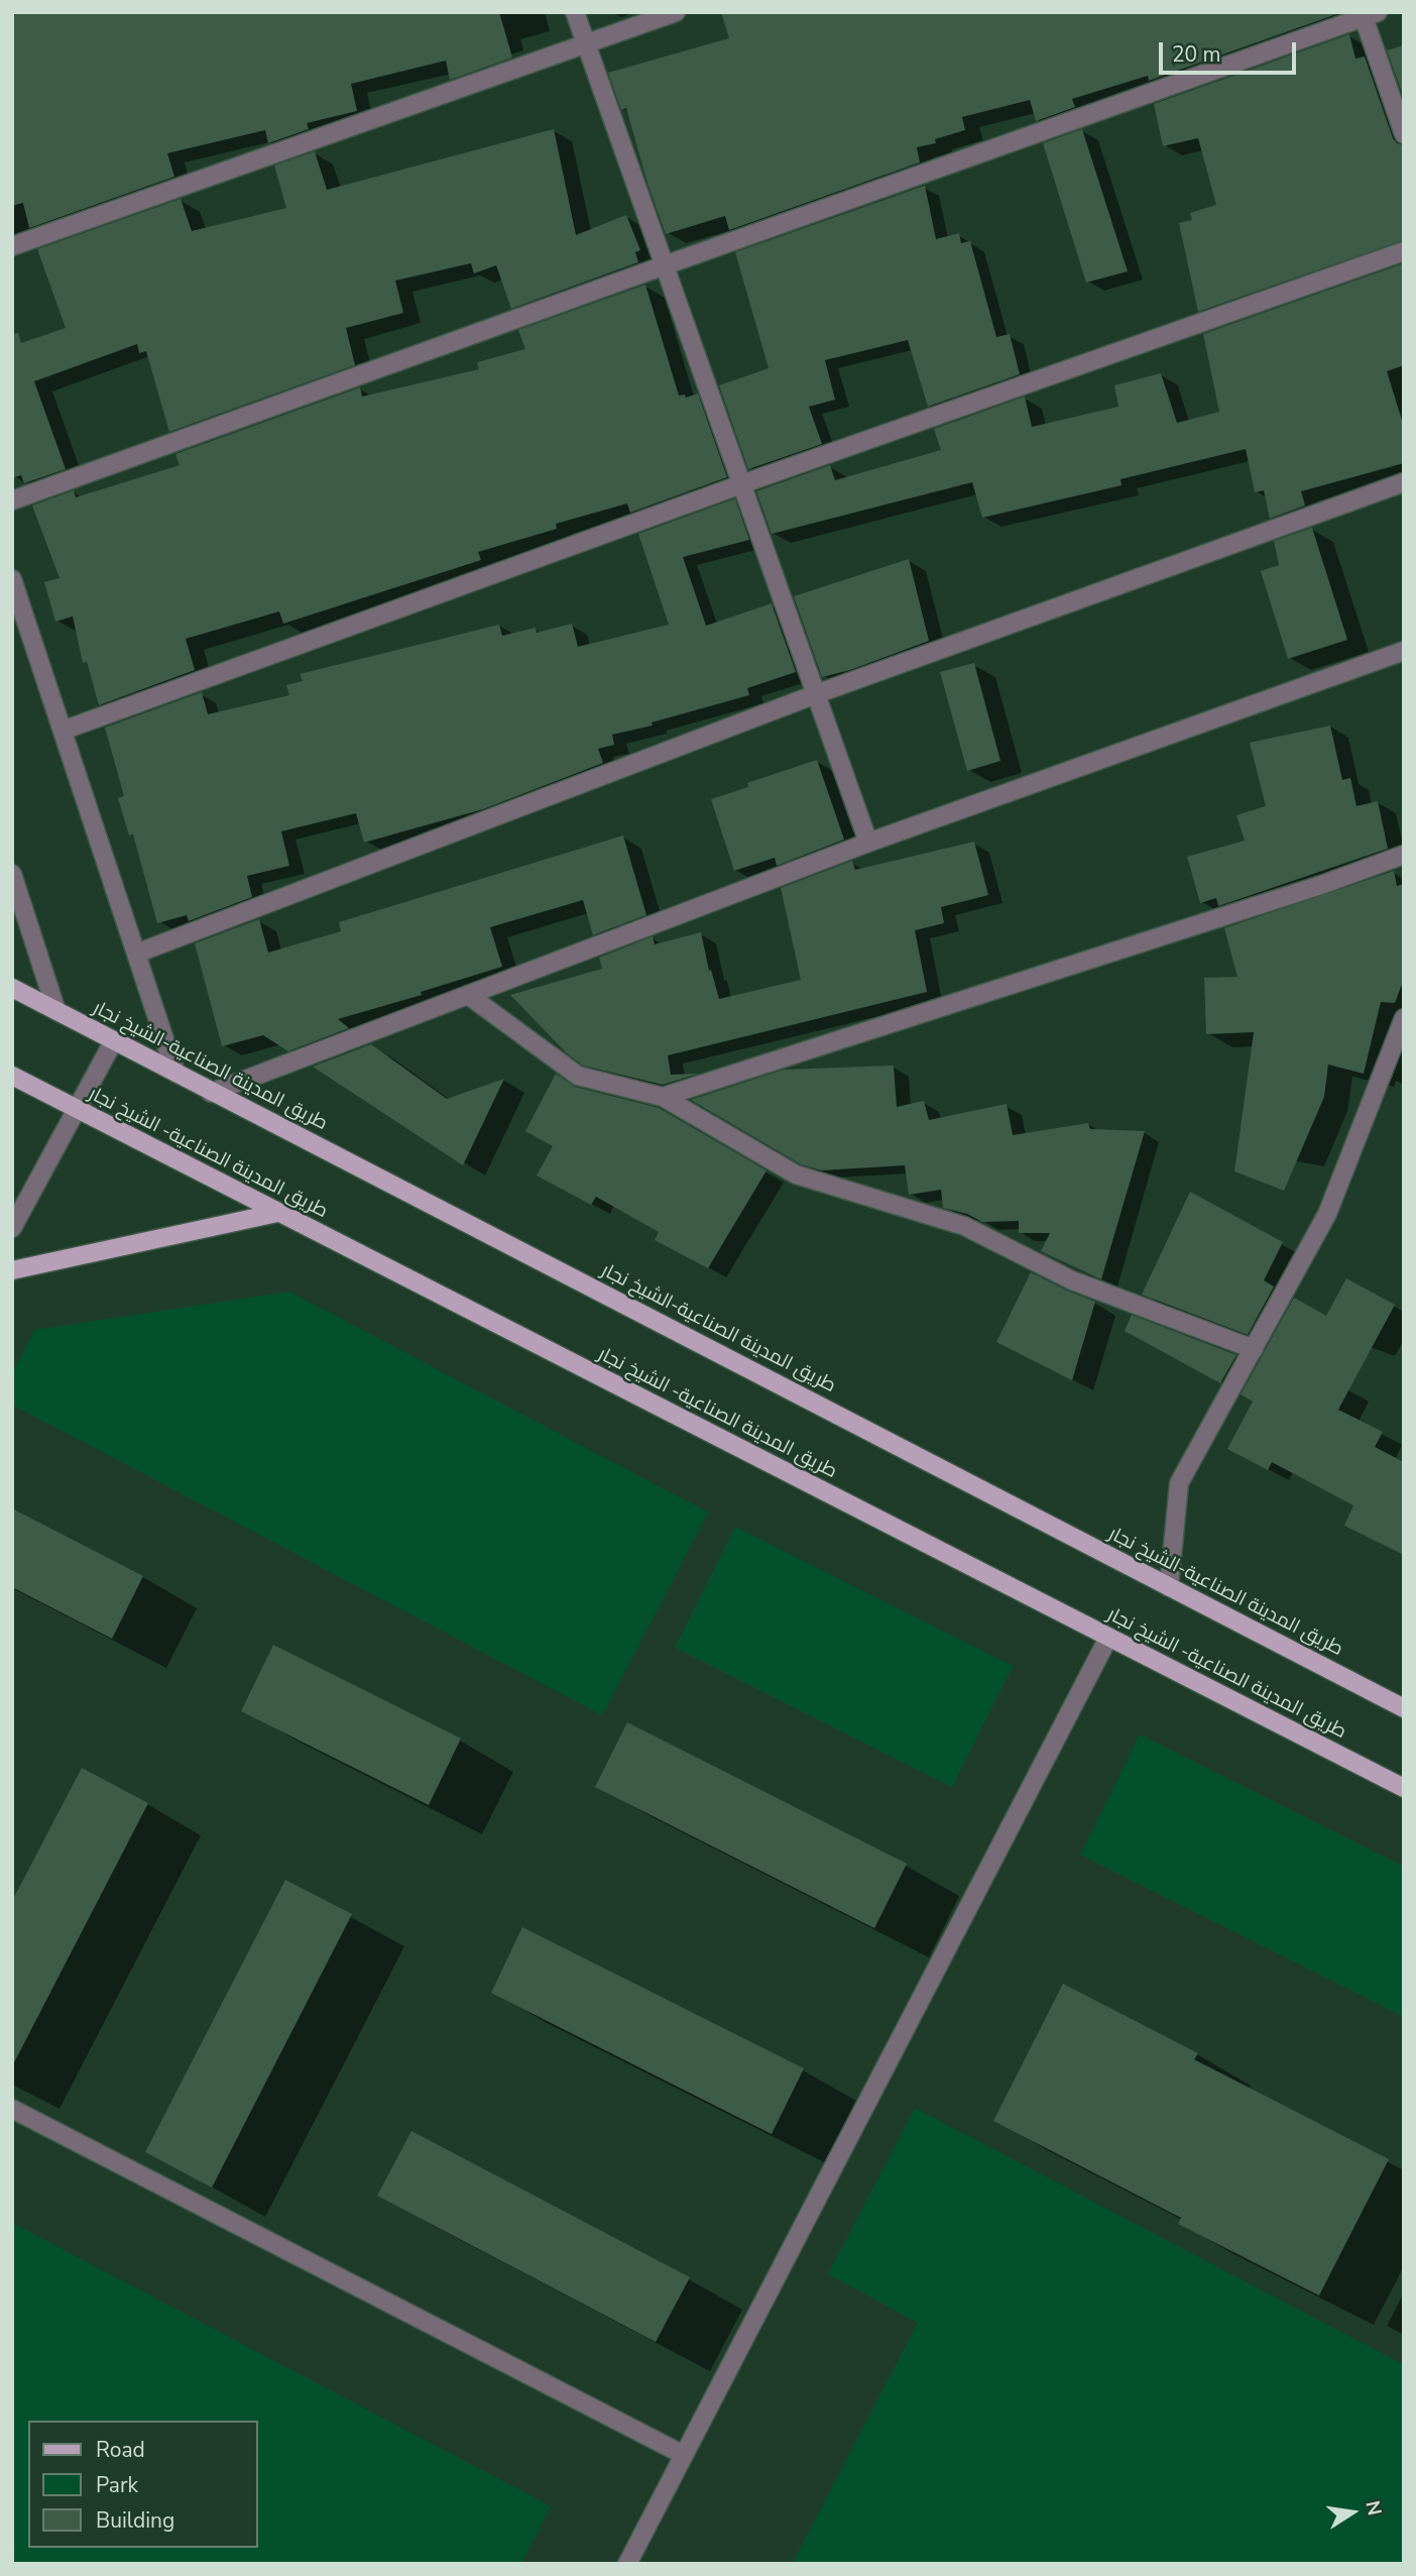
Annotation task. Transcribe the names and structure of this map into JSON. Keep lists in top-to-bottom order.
{
  "streets": {
    "main road": ["طريق المدينة الصناعية-الشيخ نجار", "طريق المدينة الصناعية- الشيخ نجار"]
  },
  "legend": ["Road", "Park", "Building"],
  "scale_bar": "20 m",
  "north": "right"
}
